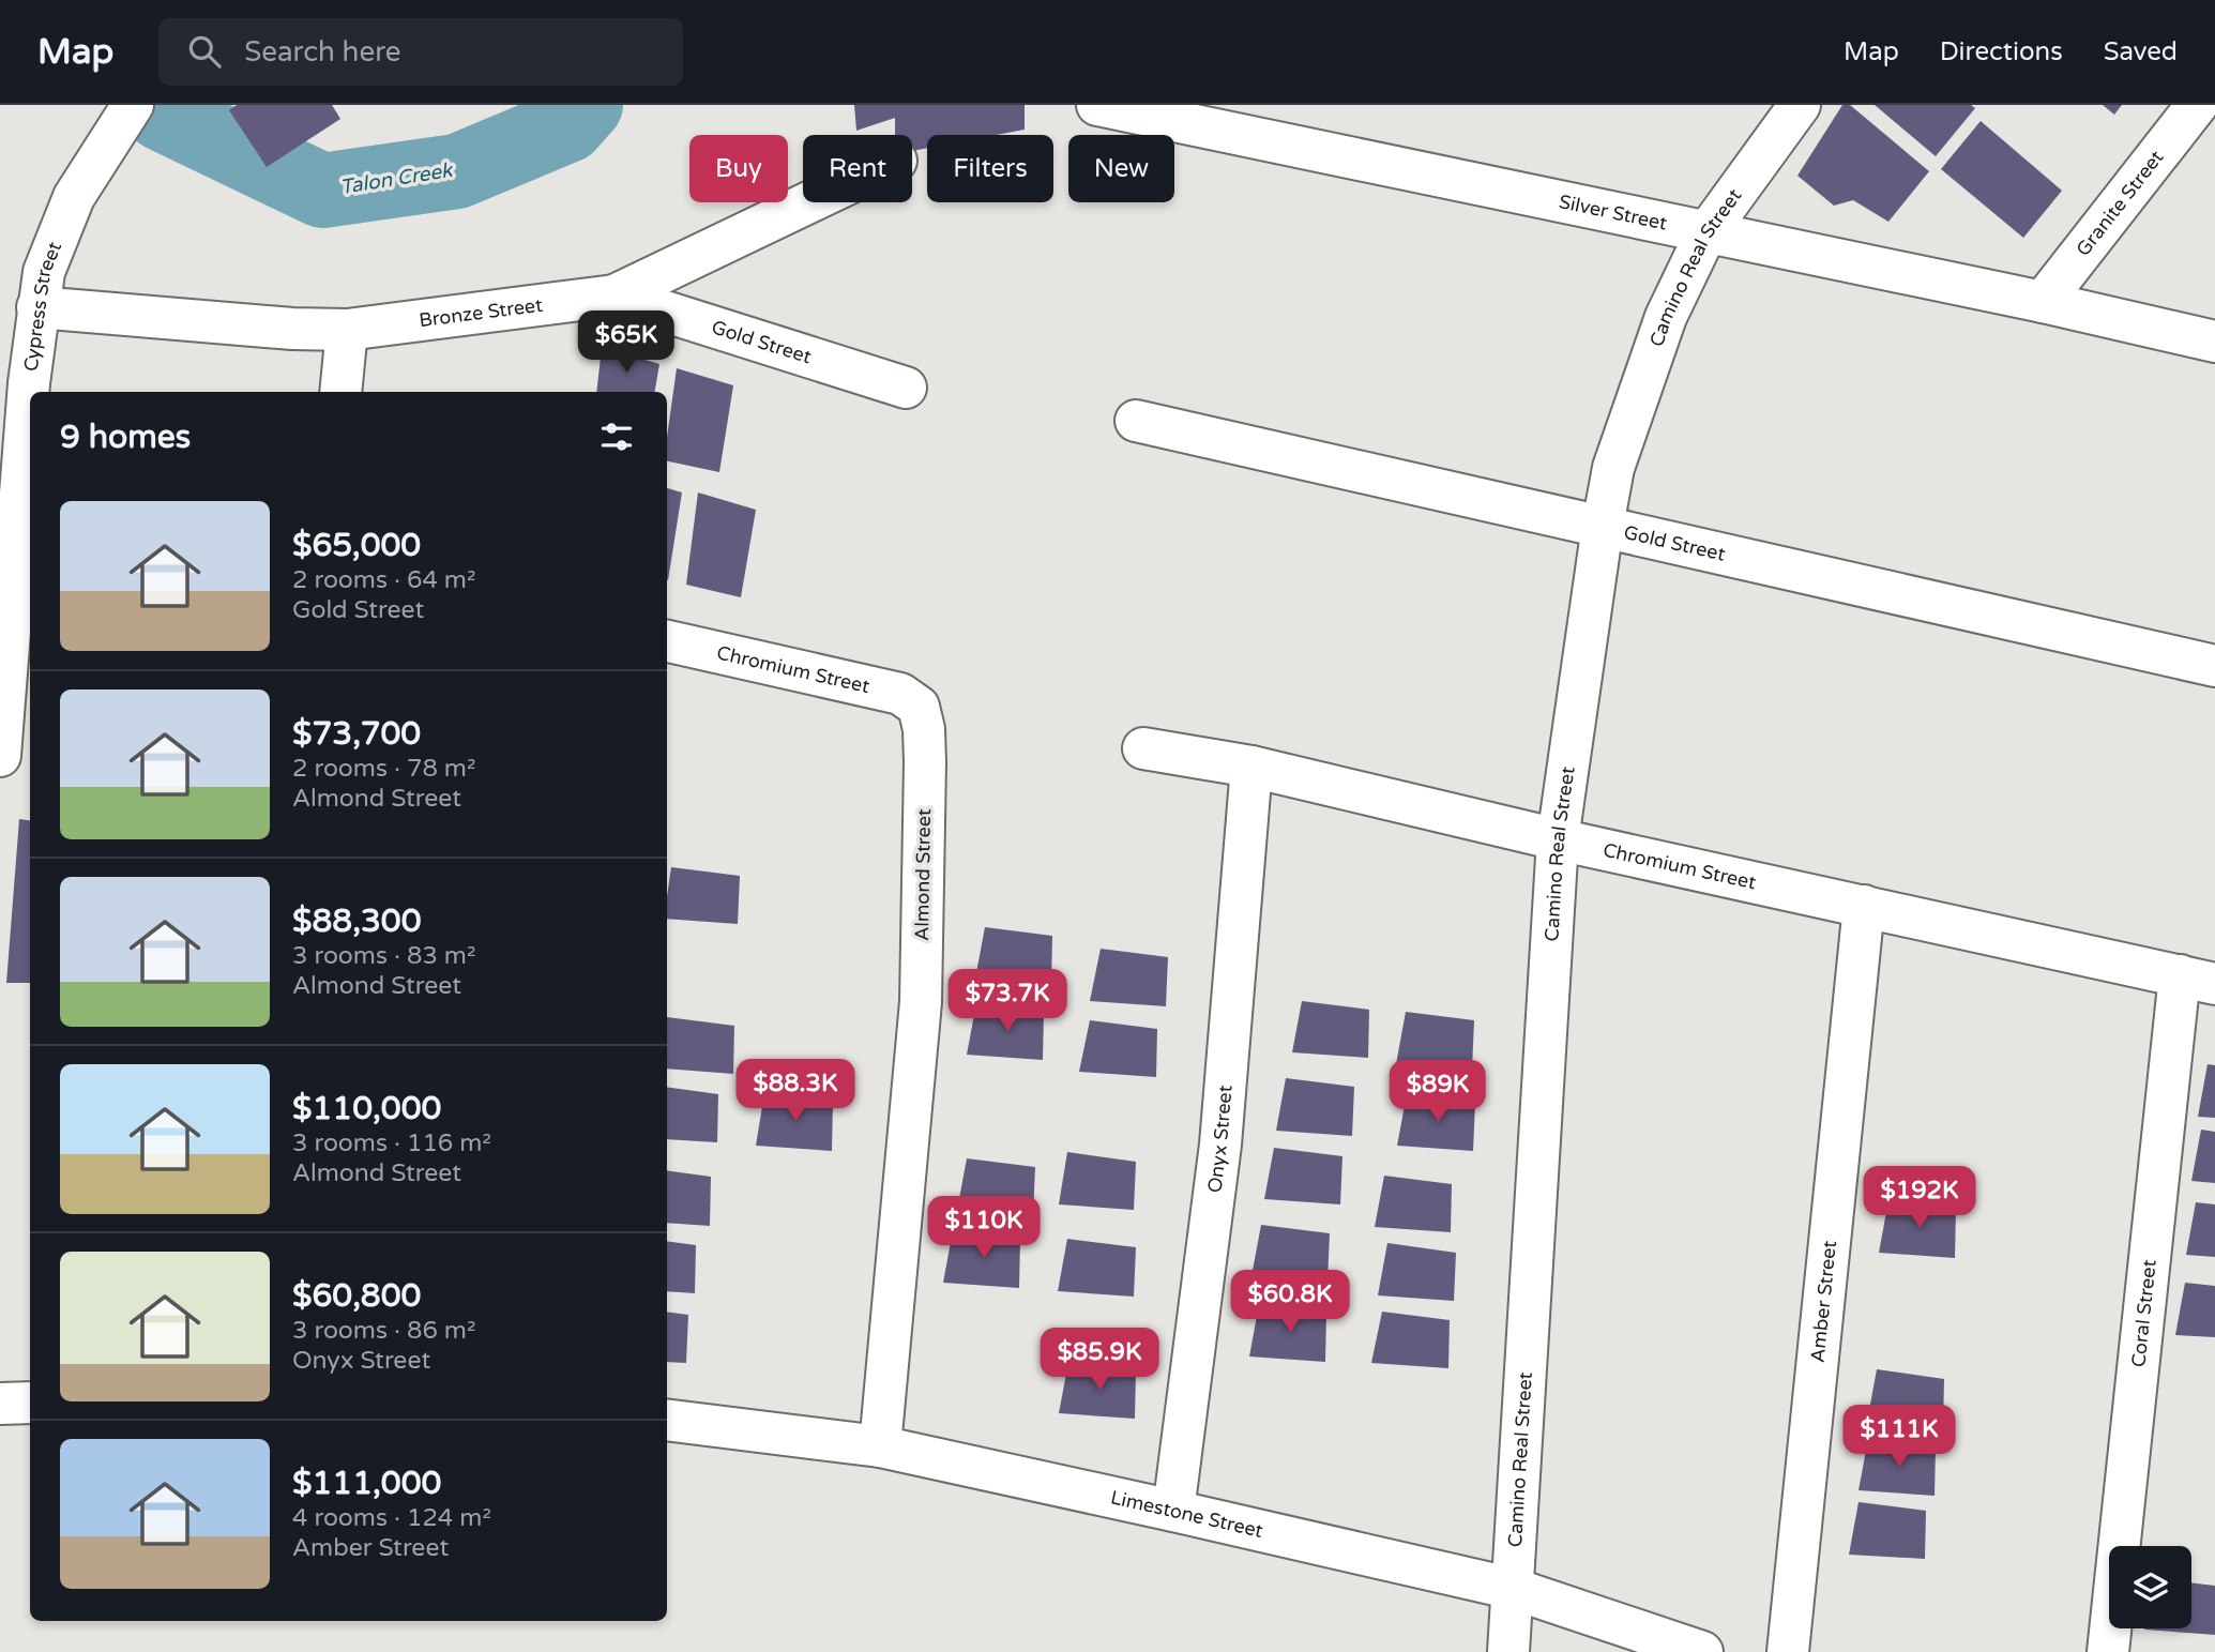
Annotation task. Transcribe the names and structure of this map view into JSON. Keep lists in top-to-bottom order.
{
  "streets": {
    "street": [
      "Granite Street",
      "Silver Street",
      "Camino Real Street",
      "Cypress Street",
      "Bronze Street",
      "Gold Street",
      "Chromium Street",
      "Almond Street",
      "Onyx Street",
      "Amber Street",
      "Coral Street",
      "Limestone Street"
    ]
  },
  "crossings": [
    ["Granite Street", "Silver Street"],
    ["Silver Street", "Camino Real Street"],
    ["Camino Real Street", "Gold Street"],
    ["Camino Real Street", "Chromium Street"],
    ["Camino Real Street", "Limestone Street"],
    ["Cypress Street", "Bronze Street"],
    ["Bronze Street", "Gold Street"],
    ["Chromium Street", "Almond Street"],
    ["Chromium Street", "Onyx Street"],
    ["Chromium Street", "Amber Street"],
    ["Chromium Street", "Coral Street"],
    ["Almond Street", "Limestone Street"],
    ["Onyx Street", "Limestone Street"]
  ],
  "water": ["Talon Creek"],
  "page": {
    "header": "Map",
    "search": "Search here",
    "nav": ["Map", "Directions", "Saved"],
    "chip": [
      "Buy",
      "Rent",
      "Filters",
      "New"
    ],
    "price": [
      "$65K",
      "$73.7K",
      "$88.3K",
      "$89K",
      "$192K",
      "$110K",
      "$60.8K",
      "$85.9K",
      "$111K"
    ],
    "heading": "9 homes",
    "list": [
      {
        "name": "$65,000",
        "note": "2 rooms · 64 m² · Gold Street"
      },
      {
        "name": "$73,700",
        "note": "2 rooms · 78 m² · Almond Street"
      },
      {
        "name": "$88,300",
        "note": "3 rooms · 83 m² · Almond Street"
      },
      {
        "name": "$110,000",
        "note": "3 rooms · 116 m² · Almond Street"
      },
      {
        "name": "$60,800",
        "note": "3 rooms · 86 m² · Onyx Street"
      },
      {
        "name": "$111,000",
        "note": "4 rooms · 124 m² · Amber Street"
      }
    ]
  }
}
